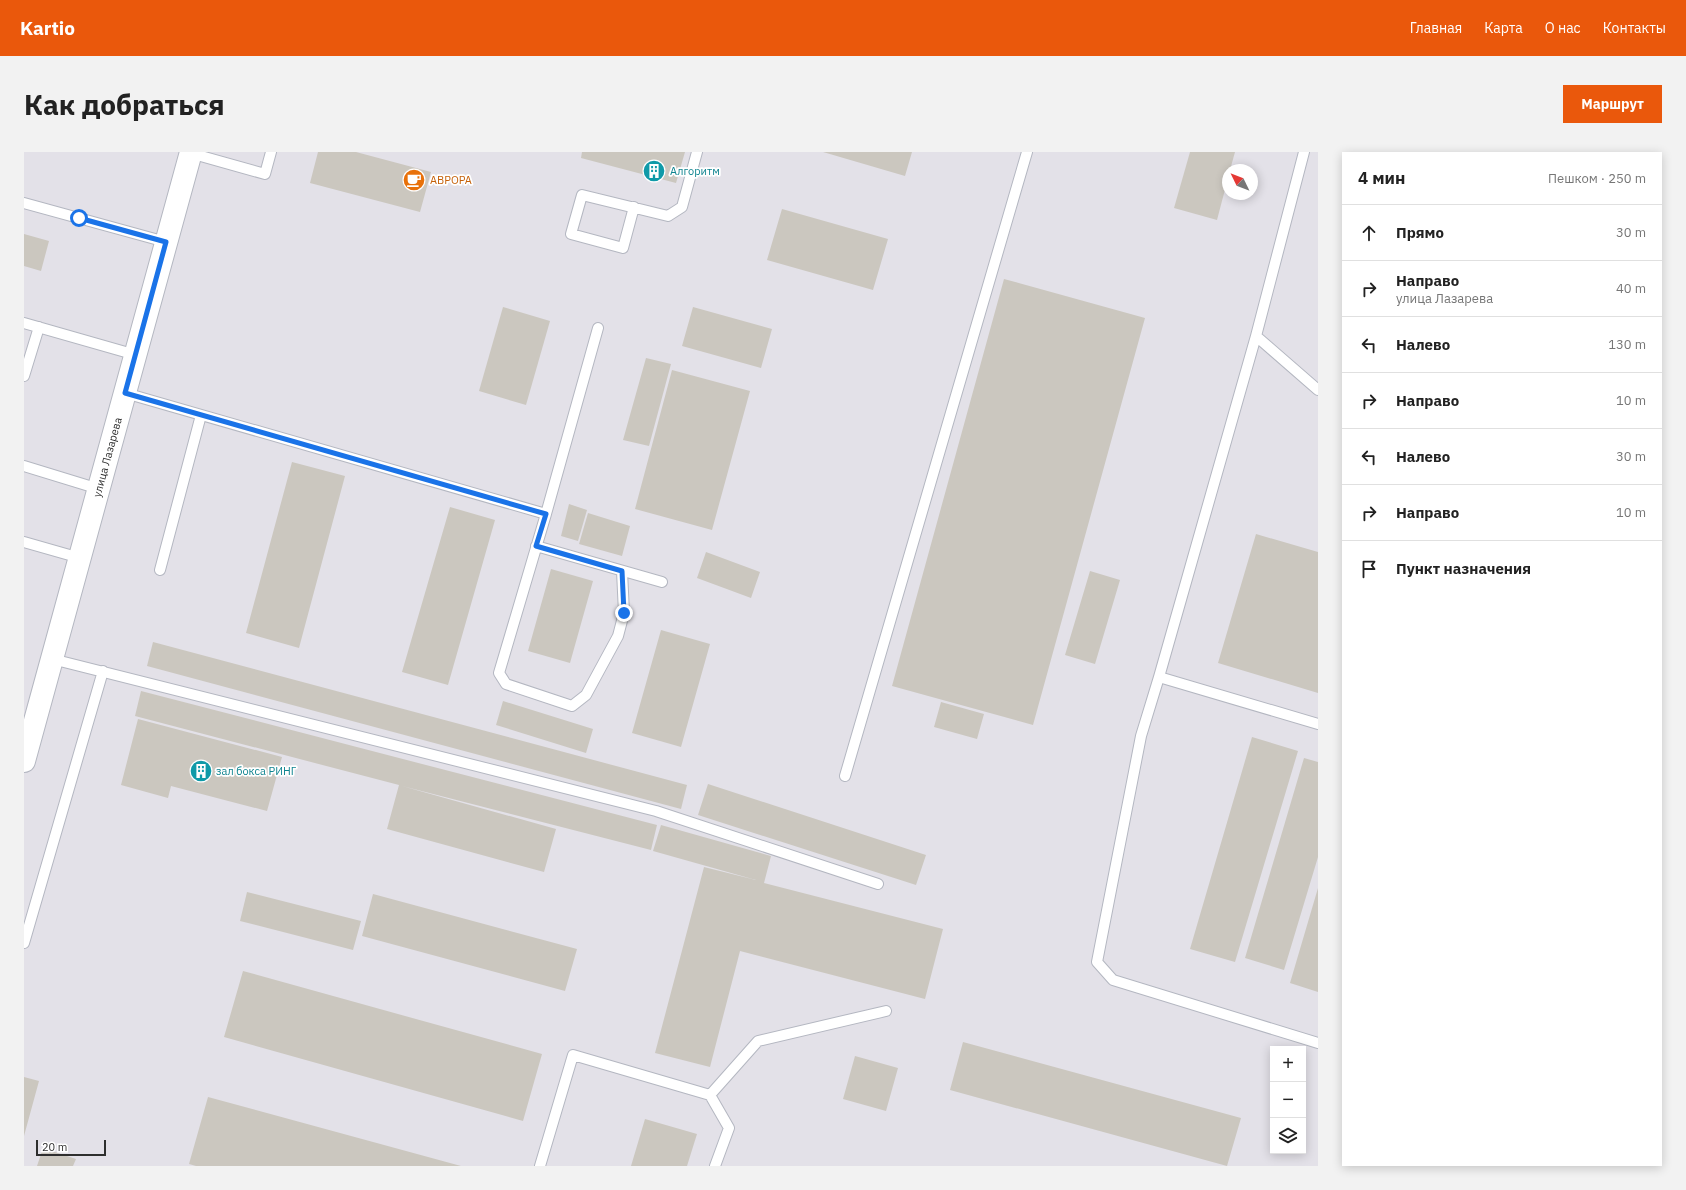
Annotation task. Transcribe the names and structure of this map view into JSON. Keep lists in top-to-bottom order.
{
  "streets": {
    "main road": ["улица Лазарева"]
  },
  "places": {
    "building": ["Алгоритм", "зал бокса РИНГ"],
    "cafe": ["АВРОРА"]
  },
  "scale_bar": "20 m",
  "north": "top left",
  "page": {
    "header": "Kartio",
    "nav": [
      "Главная",
      "Карта",
      "О нас",
      "Контакты"
    ],
    "buttons": "Маршрут",
    "title": "Как добраться",
    "heading": ["4 мин", "Пешком · 250 m"],
    "list": [
      ["Прямо", "30 m"],
      ["Направо", "улица Лазарева", "40 m"],
      ["Налево", "130 m"],
      ["Направо", "10 m"],
      ["Налево", "30 m"],
      ["Направо", "10 m"],
      "Пункт назначения"
    ],
    "map_buttons": ["+", "−"],
    "scale": "20 m"
  }
}
